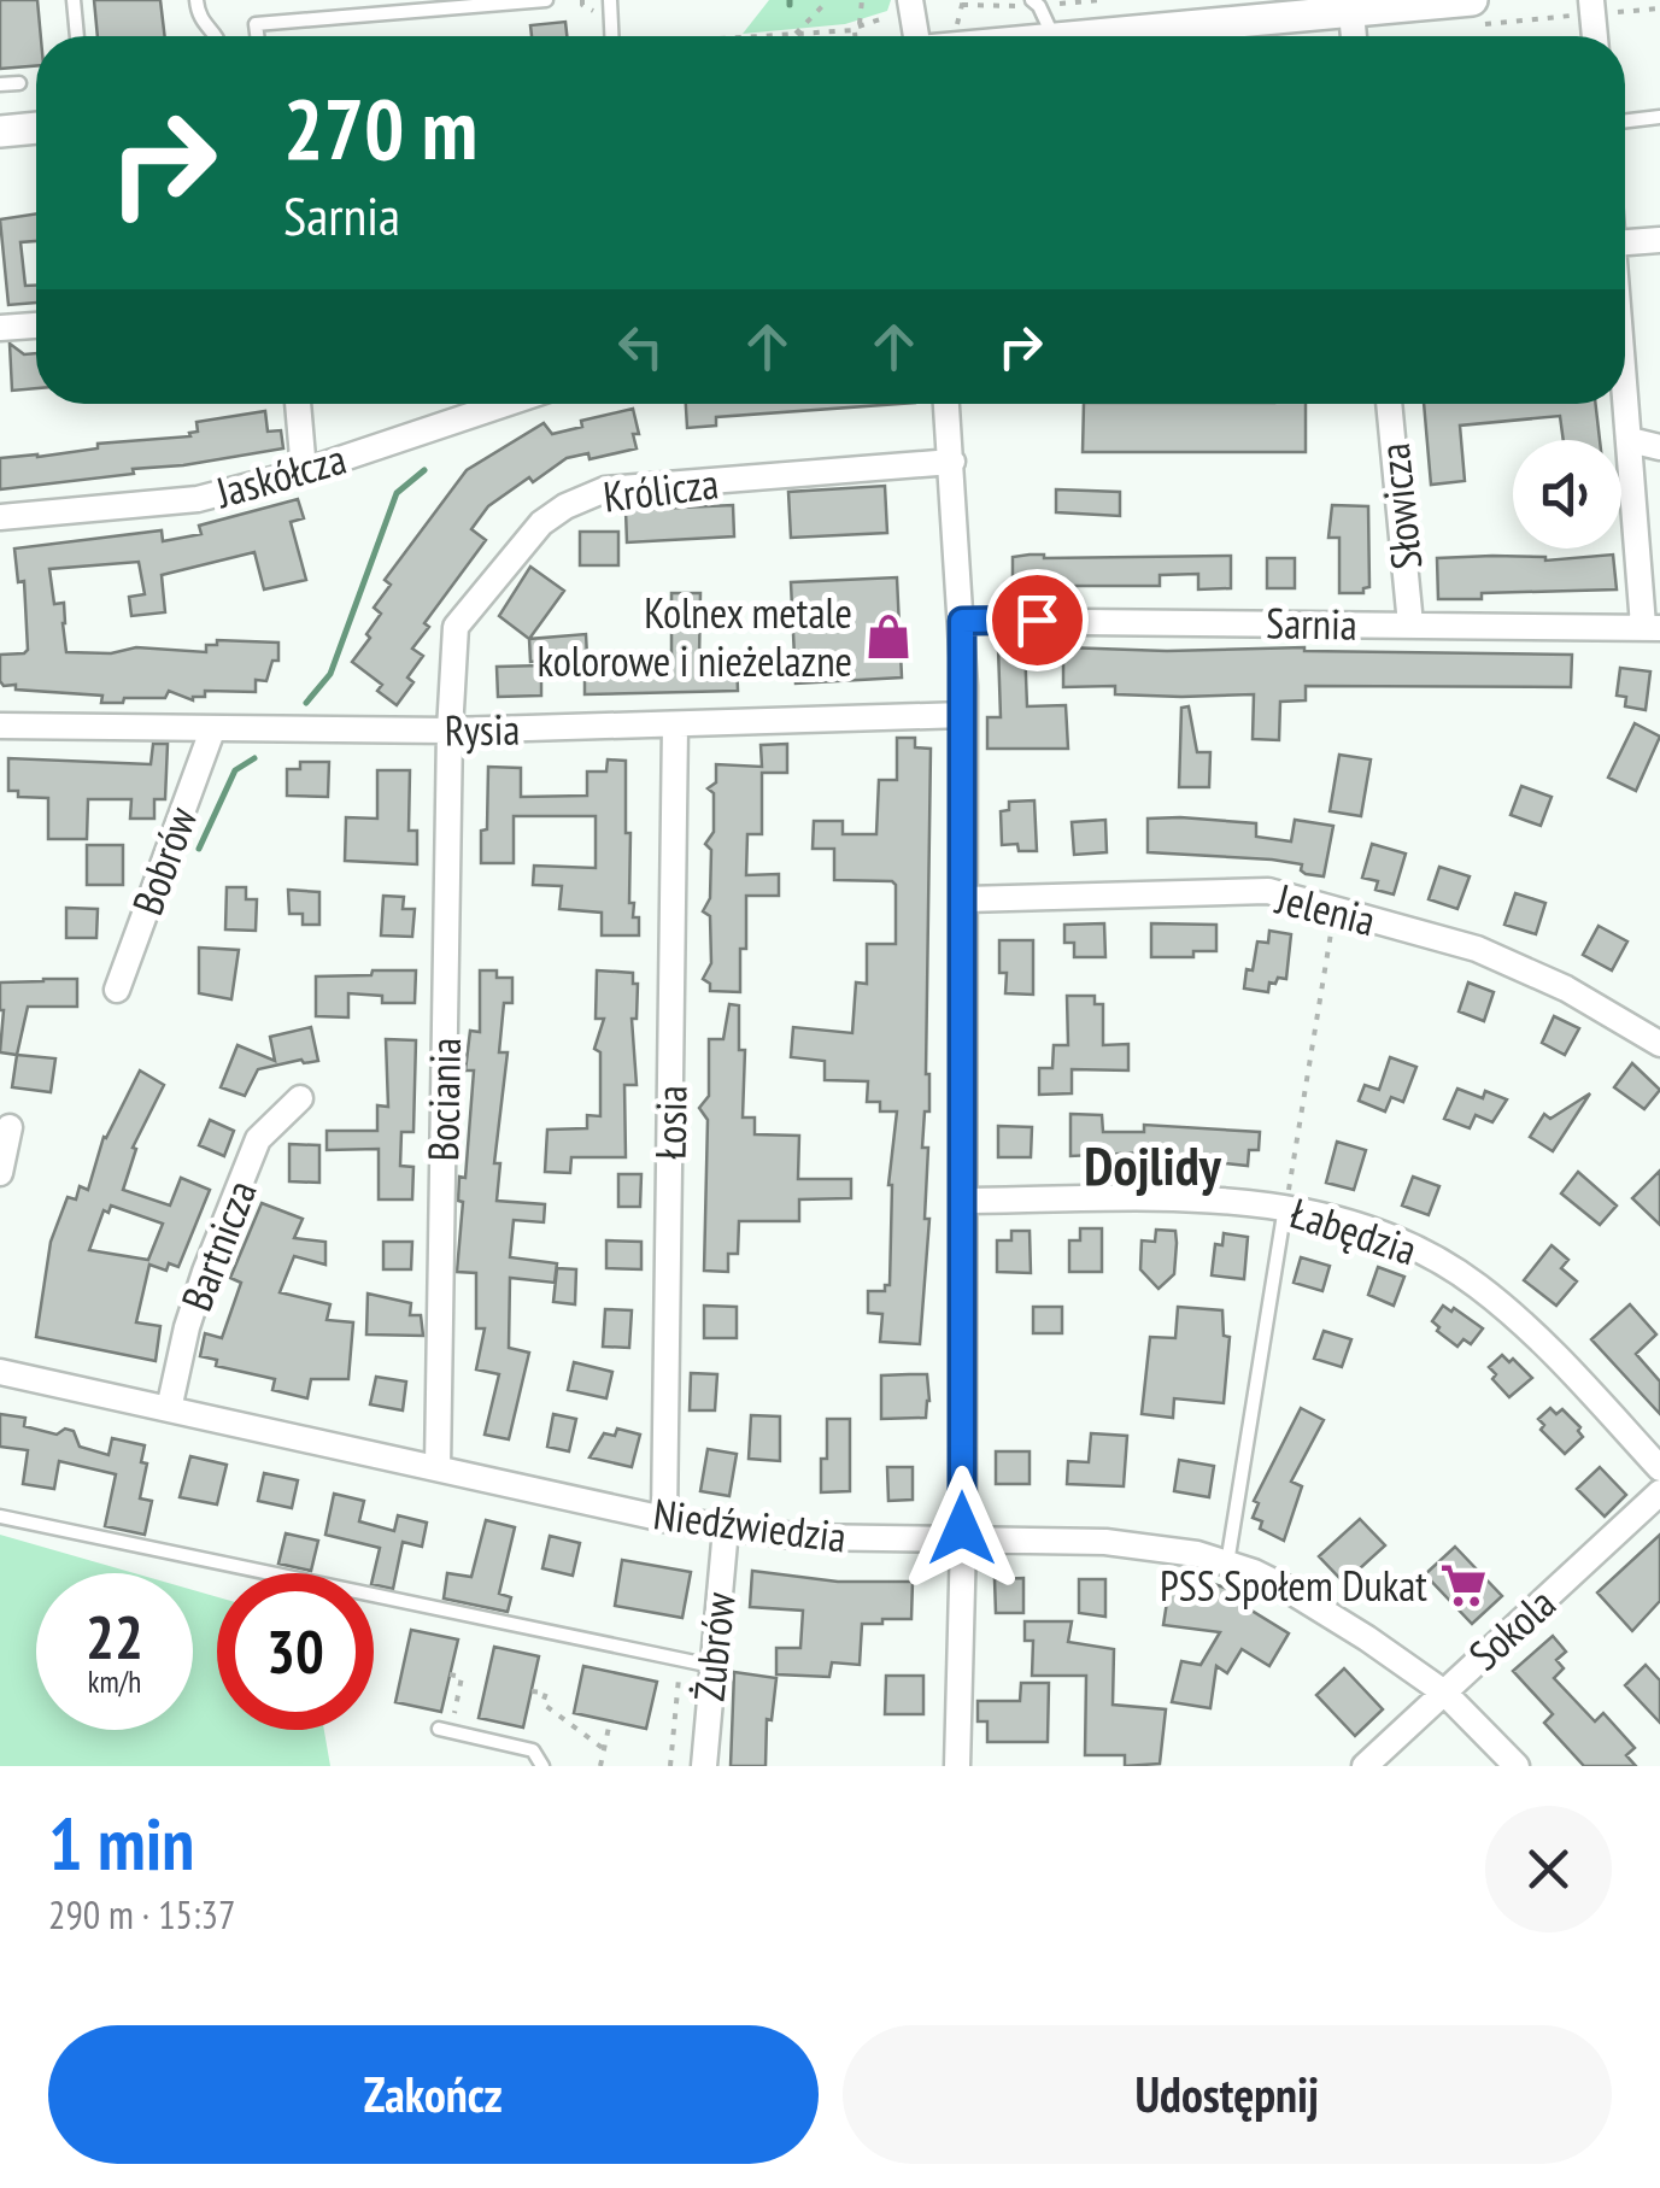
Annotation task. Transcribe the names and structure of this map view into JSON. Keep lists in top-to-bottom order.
{
  "streets": {
    "street": [
      "Jaskółcza",
      "Królicza",
      "Słowicza",
      "Sarnia",
      "Rysia",
      "Bobrów",
      "Jelenia",
      "Bociania",
      "Łosia",
      "Łabędzia",
      "Bartnicza",
      "Niedźwiedzia",
      "Sokola",
      "Żubrów"
    ]
  },
  "crossings": [
    ["Królicza", "Rysia"],
    ["Królicza", "Bociania"],
    ["Słowicza", "Sarnia"],
    ["Rysia", "Bobrów"],
    ["Rysia", "Bociania"],
    ["Rysia", "Łosia"],
    ["Bociania", "Niedźwiedzia"],
    ["Łosia", "Niedźwiedzia"],
    ["Bartnicza", "Niedźwiedzia"],
    ["Niedźwiedzia", "Sokola"],
    ["Niedźwiedzia", "Żubrów"]
  ],
  "districts": ["Dojlidy"],
  "places": {
    "shop": ["Kolnex metale kolorowe i nieżelazne"],
    "supermarket": ["PSS Społem Dukat"]
  },
  "page": {
    "turn": ["270 m", "Sarnia"],
    "speed": "22 km/h",
    "limit": "30",
    "heading": ["1 min", "290 m · 15:37"],
    "buttons": ["Zakończ", "Udostępnij"]
  }
}
